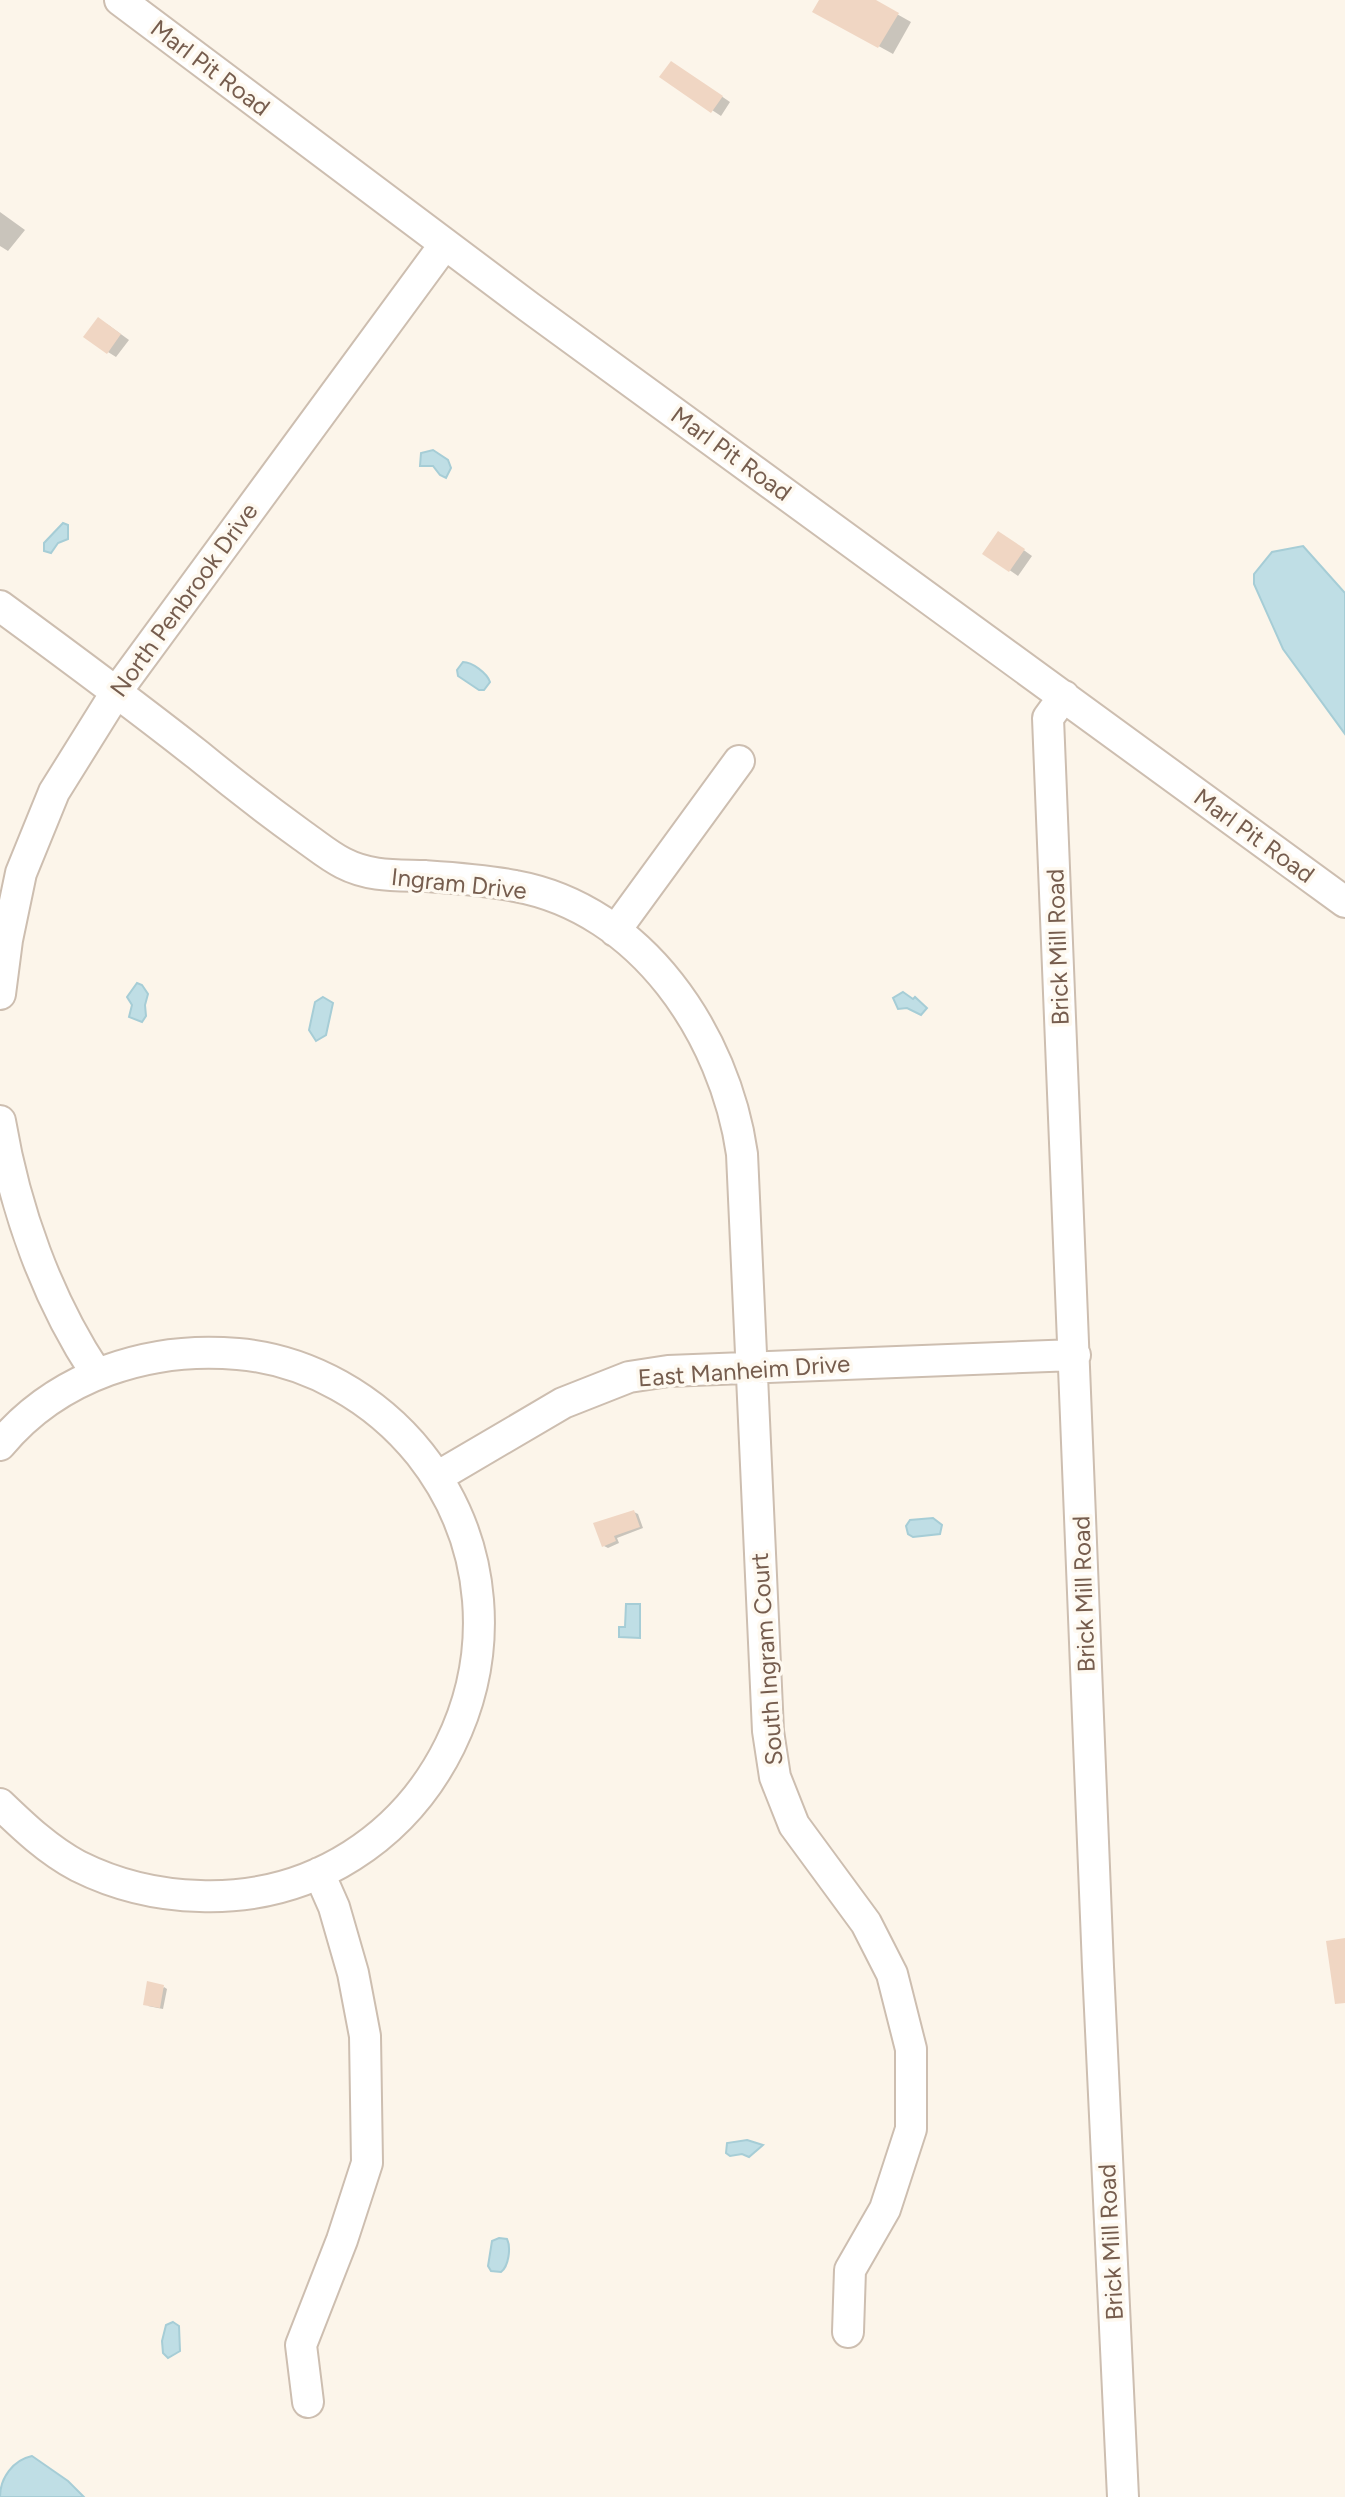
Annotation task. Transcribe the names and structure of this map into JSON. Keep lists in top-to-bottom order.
{
  "streets": {
    "street": [
      "Marl Pit Road",
      "North Penbrook Drive",
      "Ingram Drive",
      "Brick Mill Road",
      "East Manheim Drive",
      "South Ingram Court"
    ]
  },
  "crossings": [
    ["Marl Pit Road", "North Penbrook Drive"],
    ["Marl Pit Road", "Brick Mill Road"],
    ["North Penbrook Drive", "Ingram Drive"],
    ["Ingram Drive", "East Manheim Drive"],
    ["Ingram Drive", "South Ingram Court"],
    ["Brick Mill Road", "East Manheim Drive"],
    ["East Manheim Drive", "South Ingram Court"]
  ]
}
